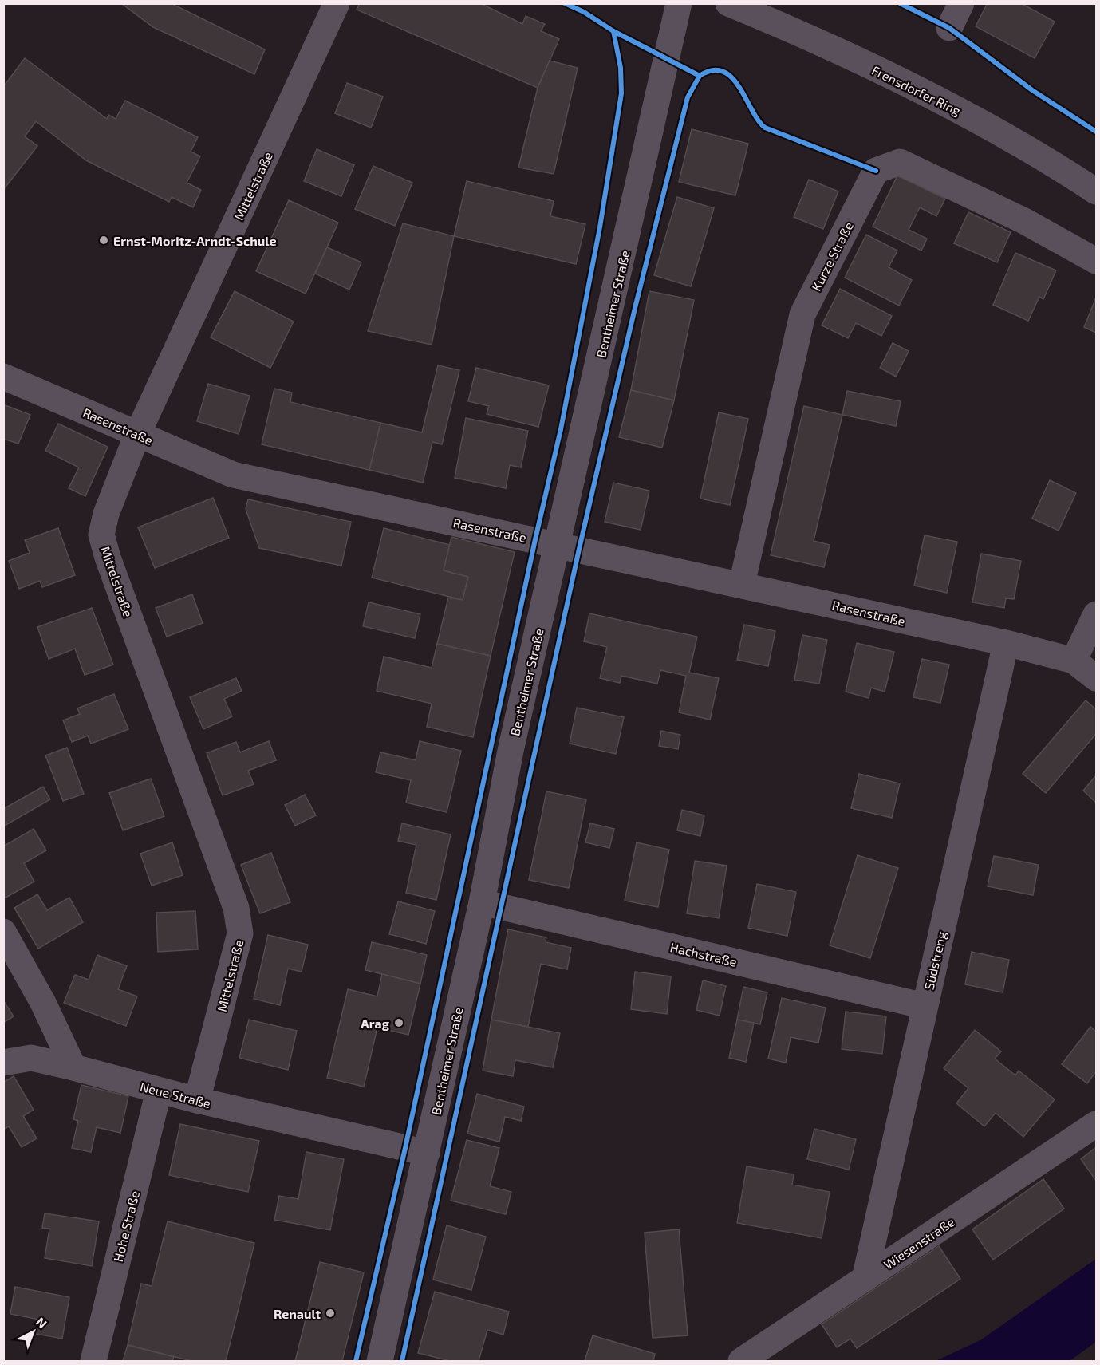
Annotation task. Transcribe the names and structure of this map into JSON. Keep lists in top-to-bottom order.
{
  "streets": {
    "street": [
      "Frensdorfer Ring",
      "Mittelstraße",
      "Kurze Straße",
      "Bentheimer Straße",
      "Rasenstraße",
      "Hachstraße",
      "Südstreng",
      "Neue Straße",
      "Hohe Straße",
      "Wiesenstraße"
    ]
  },
  "crossings": [
    ["Mittelstraße", "Rasenstraße"],
    ["Mittelstraße", "Neue Straße"],
    ["Kurze Straße", "Rasenstraße"],
    ["Bentheimer Straße", "Rasenstraße"],
    ["Bentheimer Straße", "Hachstraße"],
    ["Bentheimer Straße", "Neue Straße"],
    ["Rasenstraße", "Südstreng"],
    ["Hachstraße", "Südstreng"],
    ["Südstreng", "Wiesenstraße"],
    ["Neue Straße", "Hohe Straße"]
  ],
  "places": ["Ernst-Moritz-Arndt-Schule", "Arag", "Renault"],
  "north": "top right"
}
